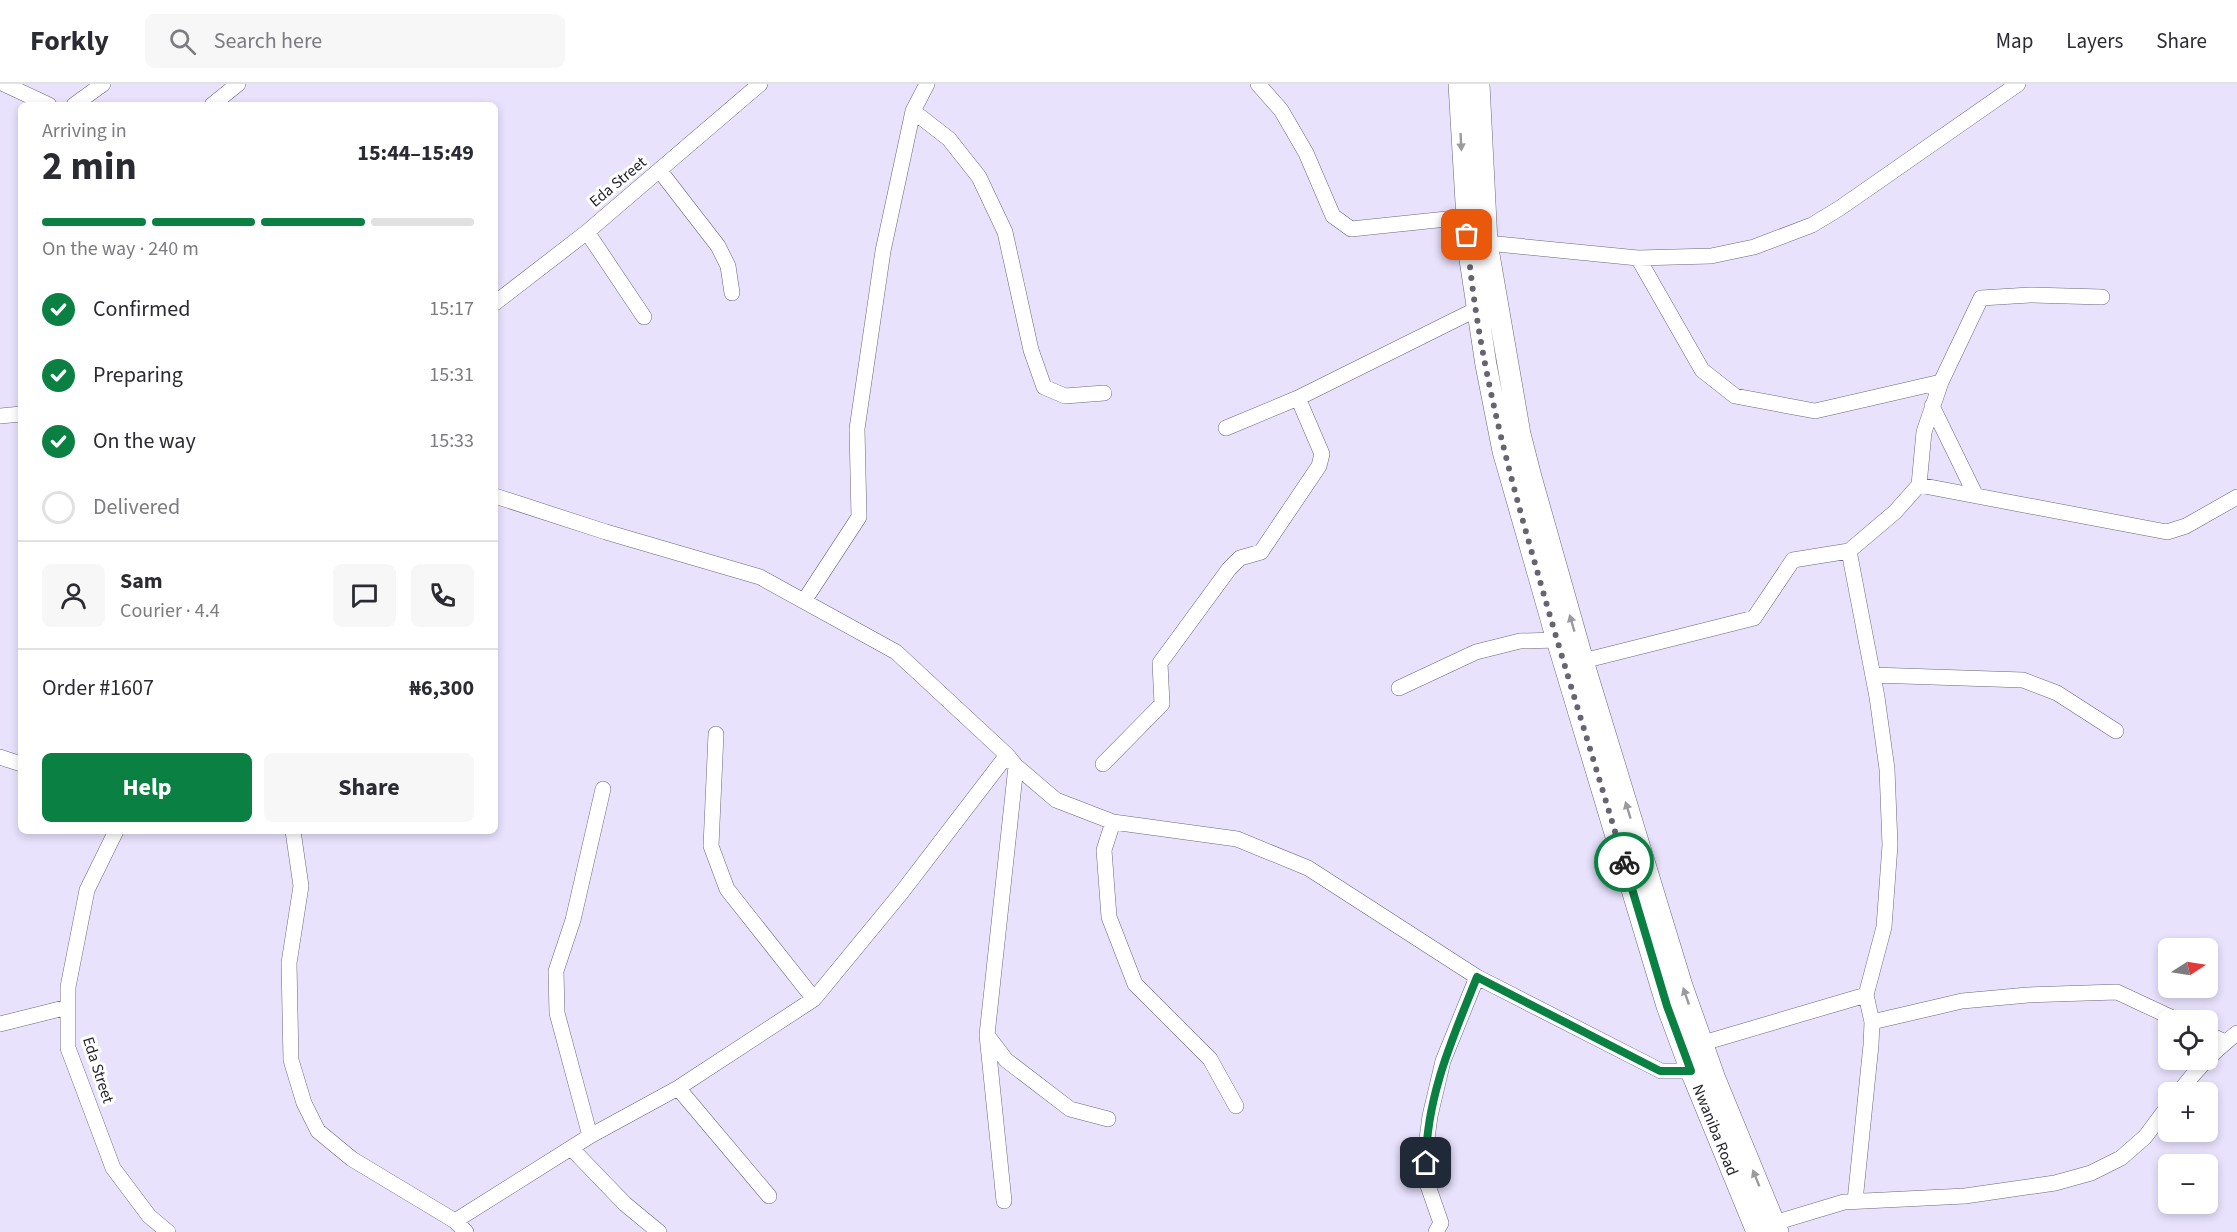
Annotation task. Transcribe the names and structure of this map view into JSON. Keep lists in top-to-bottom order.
{
  "streets": {
    "main road": ["Nwaniba Road"],
    "street": ["Eda Street"]
  },
  "north": "right",
  "page": {
    "header": "Forkly",
    "search": "Search here",
    "nav": ["Map", "Layers", "Share"],
    "heading": ["2 min", "Arriving in", "15:44–15:49"],
    "panel": [
      "Sam",
      "Courier · 4.4",
      "Order #1607",
      "₦6,300"
    ],
    "bar": "On the way · 240 m",
    "list": [
      ["Confirmed", "15:17"],
      ["Preparing", "15:31"],
      ["On the way", "15:33"],
      "Delivered"
    ],
    "buttons": ["Help", "Share"],
    "map_buttons": ["+", "−"]
  }
}
